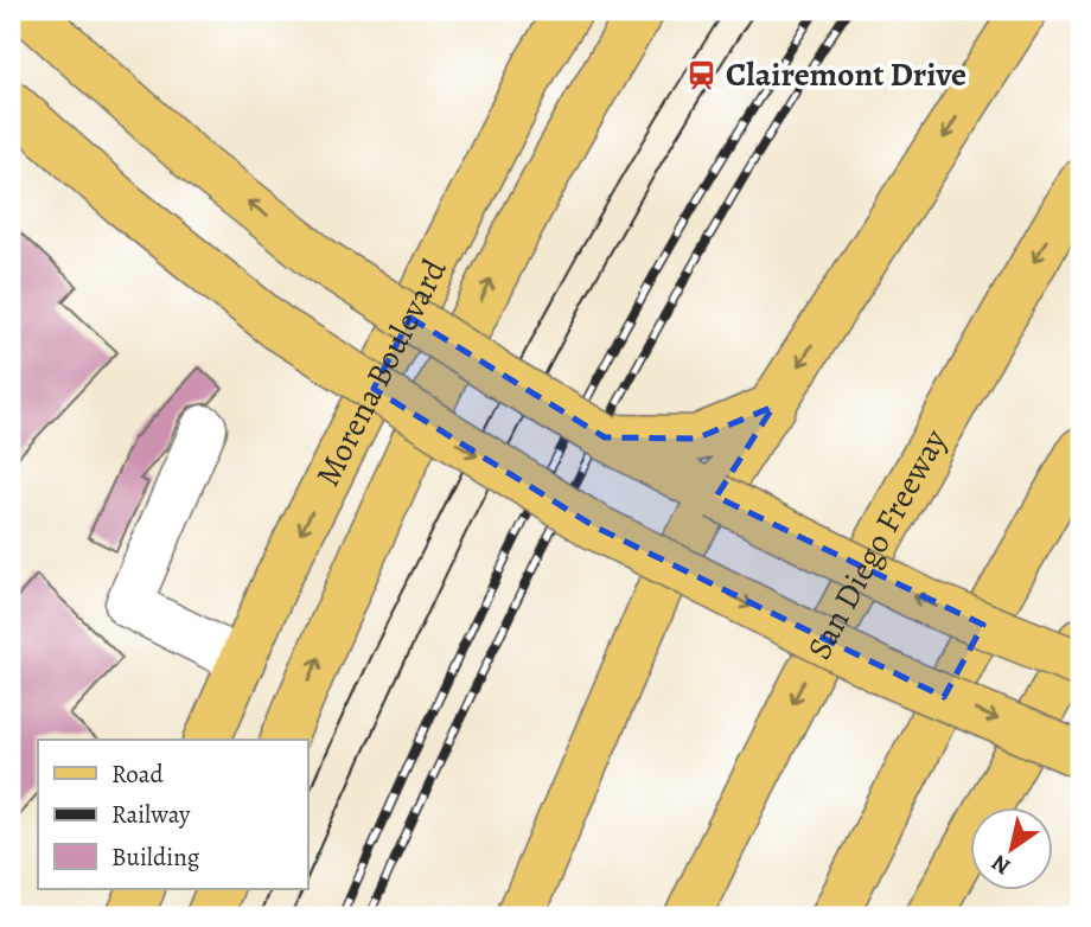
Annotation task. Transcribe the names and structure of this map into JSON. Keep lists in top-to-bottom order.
{
  "streets": {
    "main road": ["Morena Boulevard", "San Diego Freeway"]
  },
  "places": {
    "station": ["Clairemont Drive"]
  },
  "legend": ["Road", "Railway", "Building"],
  "north": "bottom left"
}
